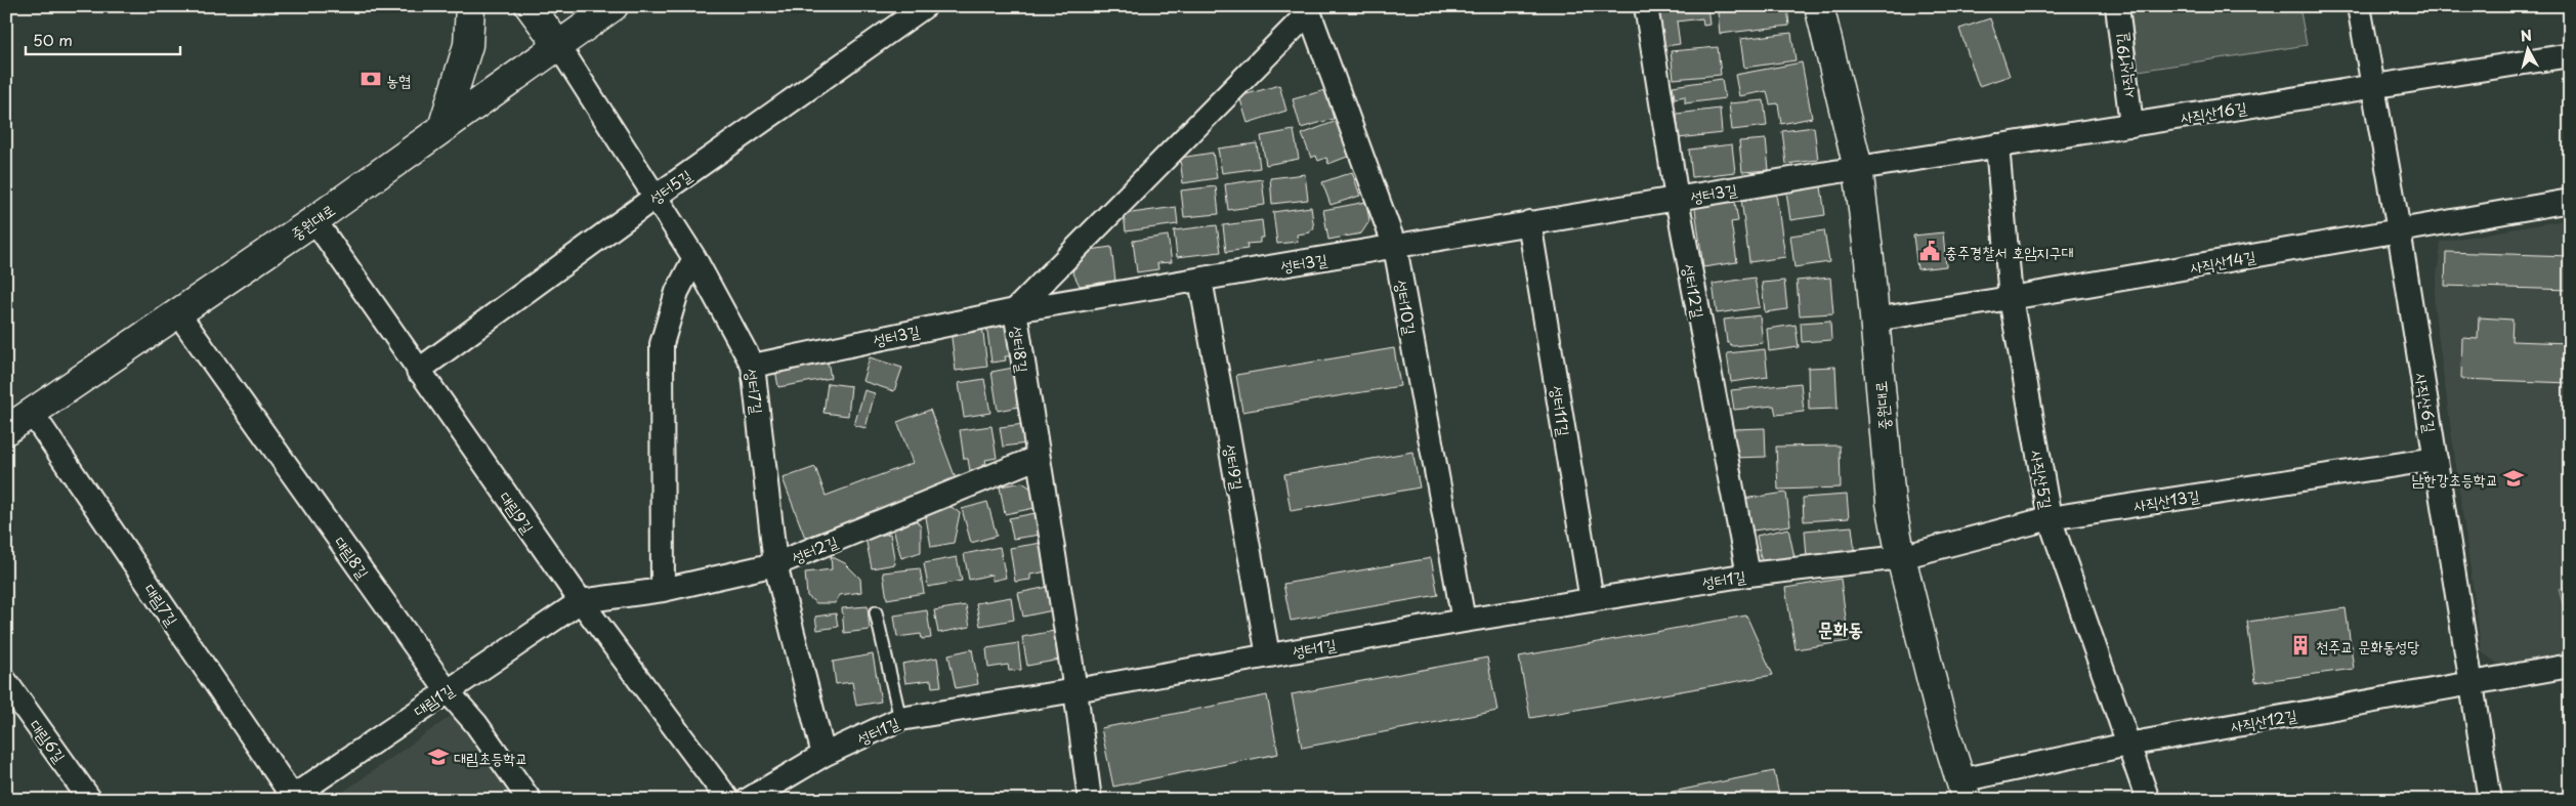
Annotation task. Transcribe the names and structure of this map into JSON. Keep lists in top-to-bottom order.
{
  "streets": {
    "street": [
      "사직산19길",
      "사직산16길",
      "성터5길",
      "성터3길",
      "중원대로",
      "사직산14길",
      "성터12길",
      "성터10길",
      "성터8길",
      "성터7길",
      "사직산6길",
      "성터11길",
      "성터9길",
      "사직산5길",
      "사직산13길",
      "대림9길",
      "성터2길",
      "대림8길",
      "성터1길",
      "대림7길",
      "대림1길",
      "사직산12길",
      "대림6길"
    ]
  },
  "crossings": [
    ["사직산19길", "사직산16길"],
    ["사직산16길", "성터3길"],
    ["사직산16길", "중원대로"],
    ["사직산16길", "사직산6길"],
    ["사직산16길", "사직산5길"],
    ["성터5길", "성터7길"],
    ["성터5길", "대림9길"],
    ["성터3길", "중원대로"],
    ["성터3길", "성터12길"],
    ["성터3길", "성터10길"],
    ["성터3길", "성터8길"],
    ["성터3길", "성터7길"],
    ["성터3길", "성터11길"],
    ["성터3길", "성터9길"],
    ["중원대로", "사직산14길"],
    ["중원대로", "성터7길"],
    ["중원대로", "사직산13길"],
    ["중원대로", "대림9길"],
    ["중원대로", "대림8길"],
    ["중원대로", "성터1길"],
    ["중원대로", "대림7길"],
    ["중원대로", "사직산12길"],
    ["사직산14길", "사직산6길"],
    ["사직산14길", "사직산5길"],
    ["성터12길", "성터1길"],
    ["성터10길", "성터8길"],
    ["성터10길", "성터1길"],
    ["성터8길", "성터2길"],
    ["성터8길", "성터1길"],
    ["성터7길", "성터2길"],
    ["성터7길", "성터1길"],
    ["사직산6길", "사직산13길"],
    ["사직산6길", "사직산12길"],
    ["성터11길", "성터1길"],
    ["성터9길", "성터1길"],
    ["사직산5길", "사직산13길"],
    ["사직산5길", "사직산12길"],
    ["사직산13길", "성터1길"],
    ["대림9길", "성터2길"],
    ["대림9길", "대림1길"],
    ["성터2길", "대림1길"],
    ["대림8길", "대림1길"],
    ["대림7길", "대림1길"]
  ],
  "districts": ["문화동"],
  "places": {
    "bank": ["농협"],
    "public building": ["충주경찰서 호암지구대"],
    "school or university": ["남한강초등학교", "대림초등학교"],
    "building": ["천주교 문화동성당"]
  },
  "scale_bar": "50 m",
  "north": "top"
}
